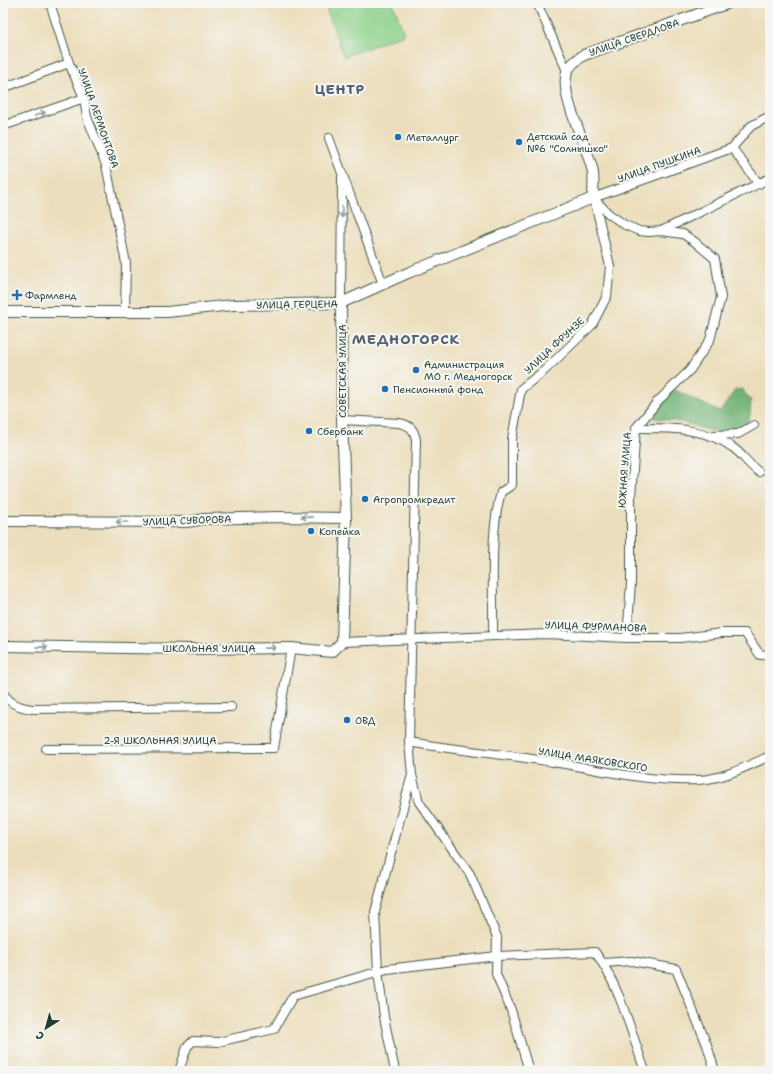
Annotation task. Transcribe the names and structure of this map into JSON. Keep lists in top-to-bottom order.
{
  "streets": {
    "street": [
      "УЛИЦА СВЕРДЛОВА",
      "УЛИЦА ЛЕРМОНТОВА",
      "УЛИЦА ПУШКИНА",
      "УЛИЦА ГЕРЦЕНА",
      "УЛИЦА ФРУНЗЕ",
      "СОВЕТСКАЯ УЛИЦА",
      "ЮЖНАЯ УЛИЦА",
      "УЛИЦА СУВОРОВА",
      "УЛИЦА ФУРМАНОВА",
      "ШКОЛЬНАЯ УЛИЦА",
      "2-Я ШКОЛЬНАЯ УЛИЦА",
      "УЛИЦА МАЯКОВСКОГО"
    ]
  },
  "crossings": [
    ["УЛИЦА ЛЕРМОНТОВА", "УЛИЦА ГЕРЦЕНА"],
    ["УЛИЦА ПУШКИНА", "УЛИЦА ГЕРЦЕНА"],
    ["УЛИЦА ПУШКИНА", "УЛИЦА ФРУНЗЕ"],
    ["УЛИЦА ПУШКИНА", "ЮЖНАЯ УЛИЦА"],
    ["УЛИЦА ГЕРЦЕНА", "УЛИЦА ФРУНЗЕ"],
    ["УЛИЦА ГЕРЦЕНА", "СОВЕТСКАЯ УЛИЦА"],
    ["УЛИЦА ГЕРЦЕНА", "ЮЖНАЯ УЛИЦА"],
    ["УЛИЦА ФРУНЗЕ", "ЮЖНАЯ УЛИЦА"],
    ["УЛИЦА ФРУНЗЕ", "УЛИЦА ФУРМАНОВА"],
    ["СОВЕТСКАЯ УЛИЦА", "УЛИЦА СУВОРОВА"],
    ["СОВЕТСКАЯ УЛИЦА", "ШКОЛЬНАЯ УЛИЦА"],
    ["ЮЖНАЯ УЛИЦА", "УЛИЦА ФУРМАНОВА"],
    ["УЛИЦА ФУРМАНОВА", "ШКОЛЬНАЯ УЛИЦА"],
    ["ШКОЛЬНАЯ УЛИЦА", "2-Я ШКОЛЬНАЯ УЛИЦА"]
  ],
  "one_way": ["УЛИЦА СУВОРОВА"],
  "districts": ["ЦЕНТР", "МЕДНОГОРСК"],
  "places": {
    "other": [
      "Металлург",
      "Детский сад №6 \"Солнышко\"",
      "Администрация МО г. Медногорск",
      "Пенсионный фонд",
      "Сбербанк",
      "Агропромкредит",
      "Копейка",
      "ОВД"
    ],
    "health": ["Фармленд"]
  },
  "north": "bottom left"
}
